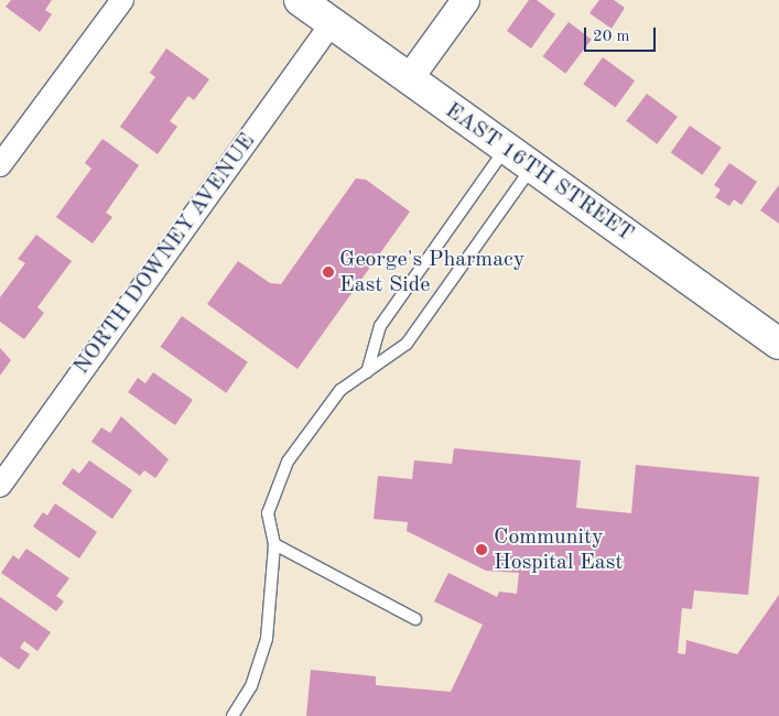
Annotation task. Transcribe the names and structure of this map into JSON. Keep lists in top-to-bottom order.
{
  "streets": {
    "main road": ["EAST 16TH STREET"],
    "street": ["NORTH DOWNEY AVENUE"]
  },
  "crossings": [
    ["EAST 16TH STREET", "NORTH DOWNEY AVENUE"]
  ],
  "places": ["George's Pharmacy East Side", "Community Hospital East"],
  "scale_bar": "20 m"
}
